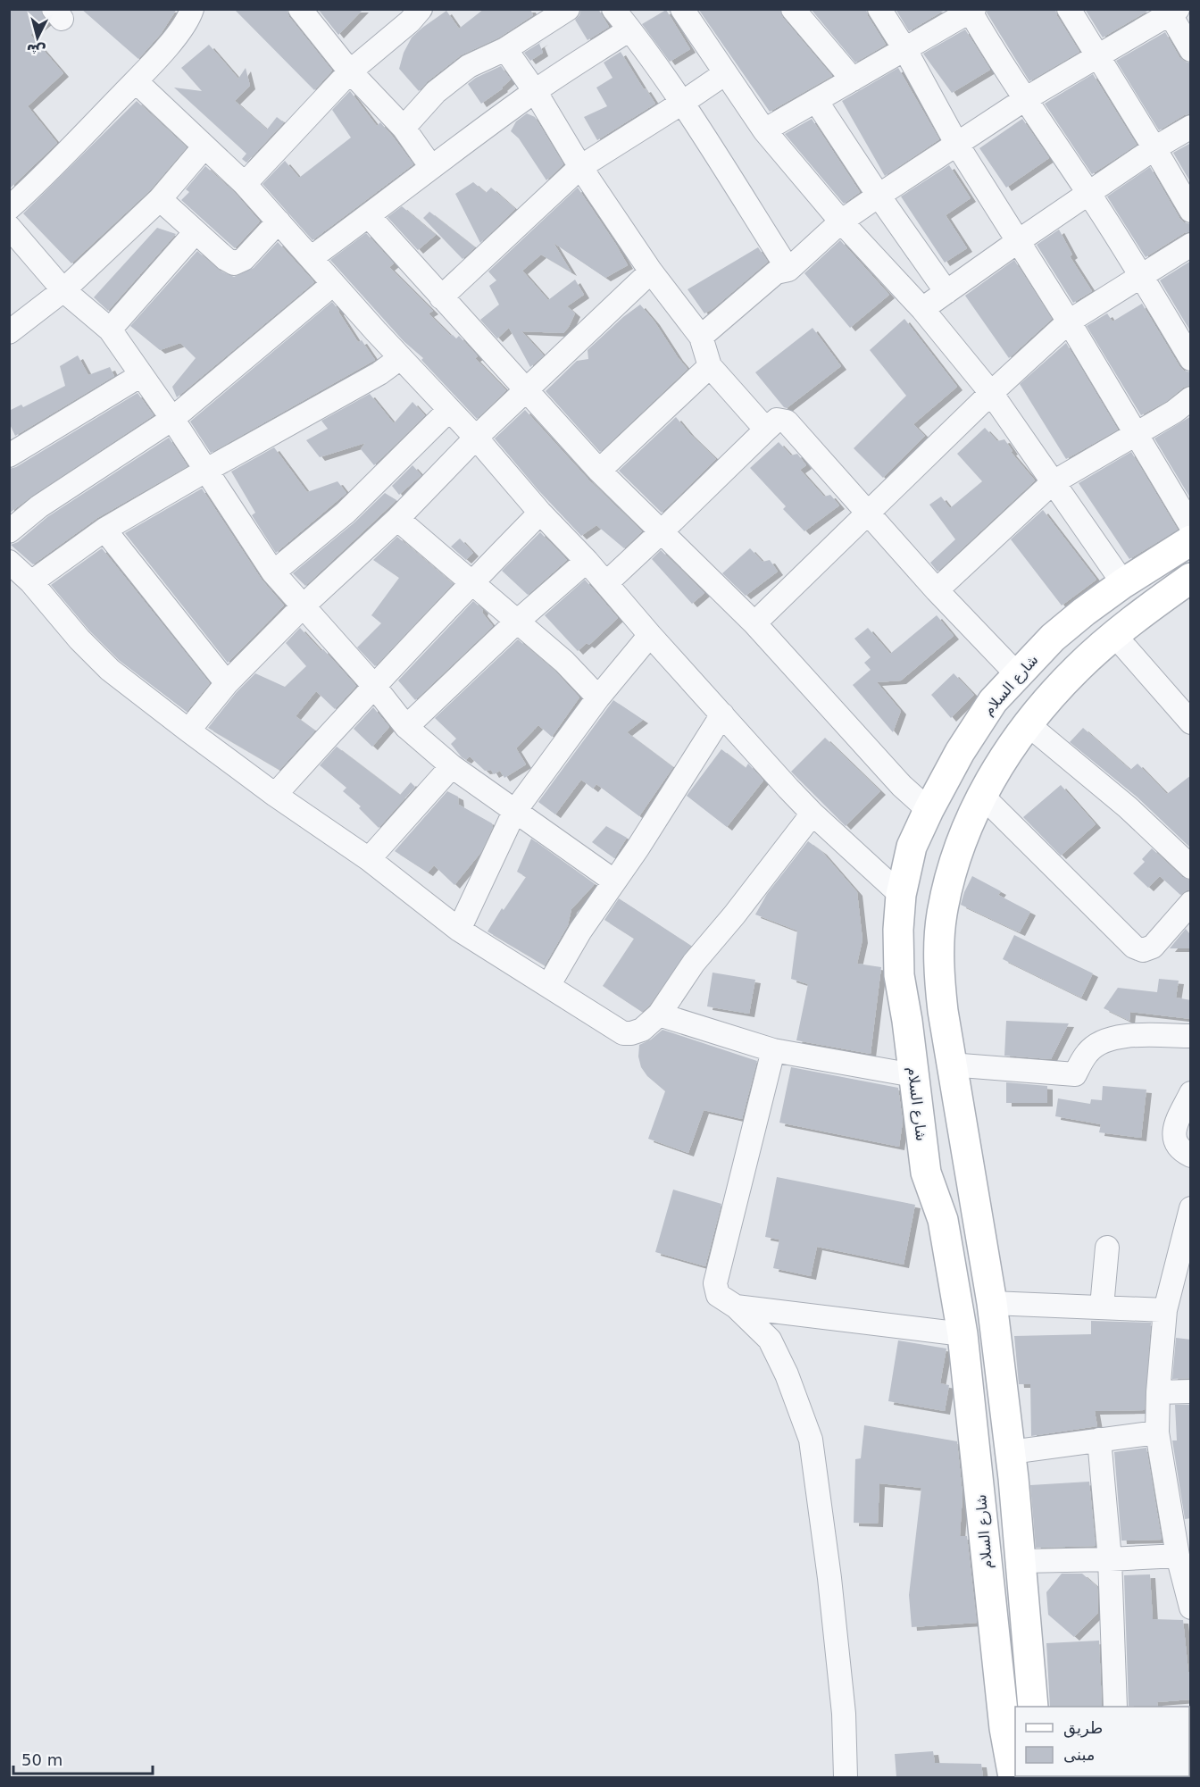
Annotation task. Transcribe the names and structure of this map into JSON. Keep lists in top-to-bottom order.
{
  "streets": {
    "street": ["شارع السلام"]
  },
  "legend": ["طريق", "مبنى"],
  "scale_bar": "50 m",
  "north": "bottom"
}
